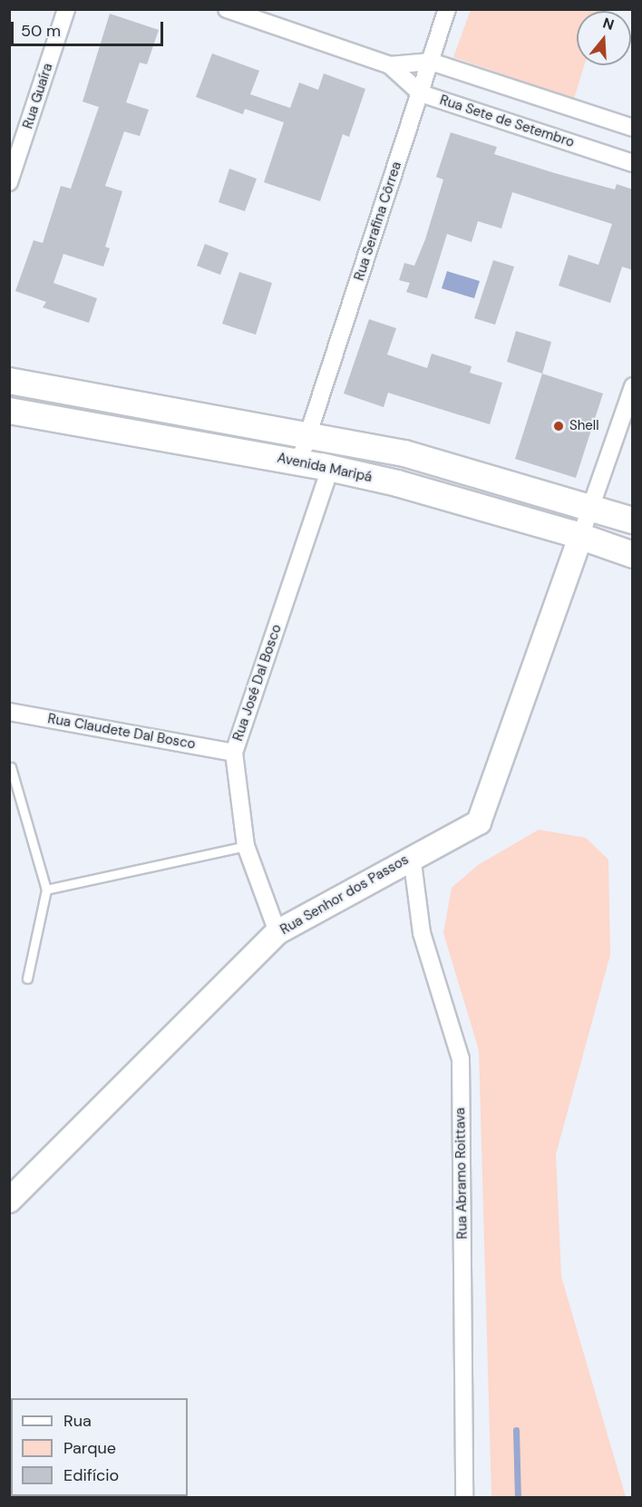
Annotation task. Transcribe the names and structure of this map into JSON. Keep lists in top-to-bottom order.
{
  "streets": {
    "main road": ["Avenida Maripá"],
    "street": [
      "Rua Guaíra",
      "Rua Sete de Setembro",
      "Rua Serafina Côrrea",
      "Rua José Dal Bosco",
      "Rua Claudete Dal Bosco",
      "Rua Senhor dos Passos",
      "Rua Abramo Roittava"
    ]
  },
  "crossings": [
    ["Rua Sete de Setembro", "Rua Serafina Côrrea"],
    ["Rua Serafina Côrrea", "Avenida Maripá"],
    ["Avenida Maripá", "Rua José Dal Bosco"],
    ["Avenida Maripá", "Rua Senhor dos Passos"],
    ["Rua José Dal Bosco", "Rua Claudete Dal Bosco"],
    ["Rua José Dal Bosco", "Rua Senhor dos Passos"],
    ["Rua Senhor dos Passos", "Rua Abramo Roittava"]
  ],
  "places": ["Shell"],
  "legend": ["Rua", "Parque", "Edifício"],
  "scale_bar": "50 m",
  "north": "top"
}
